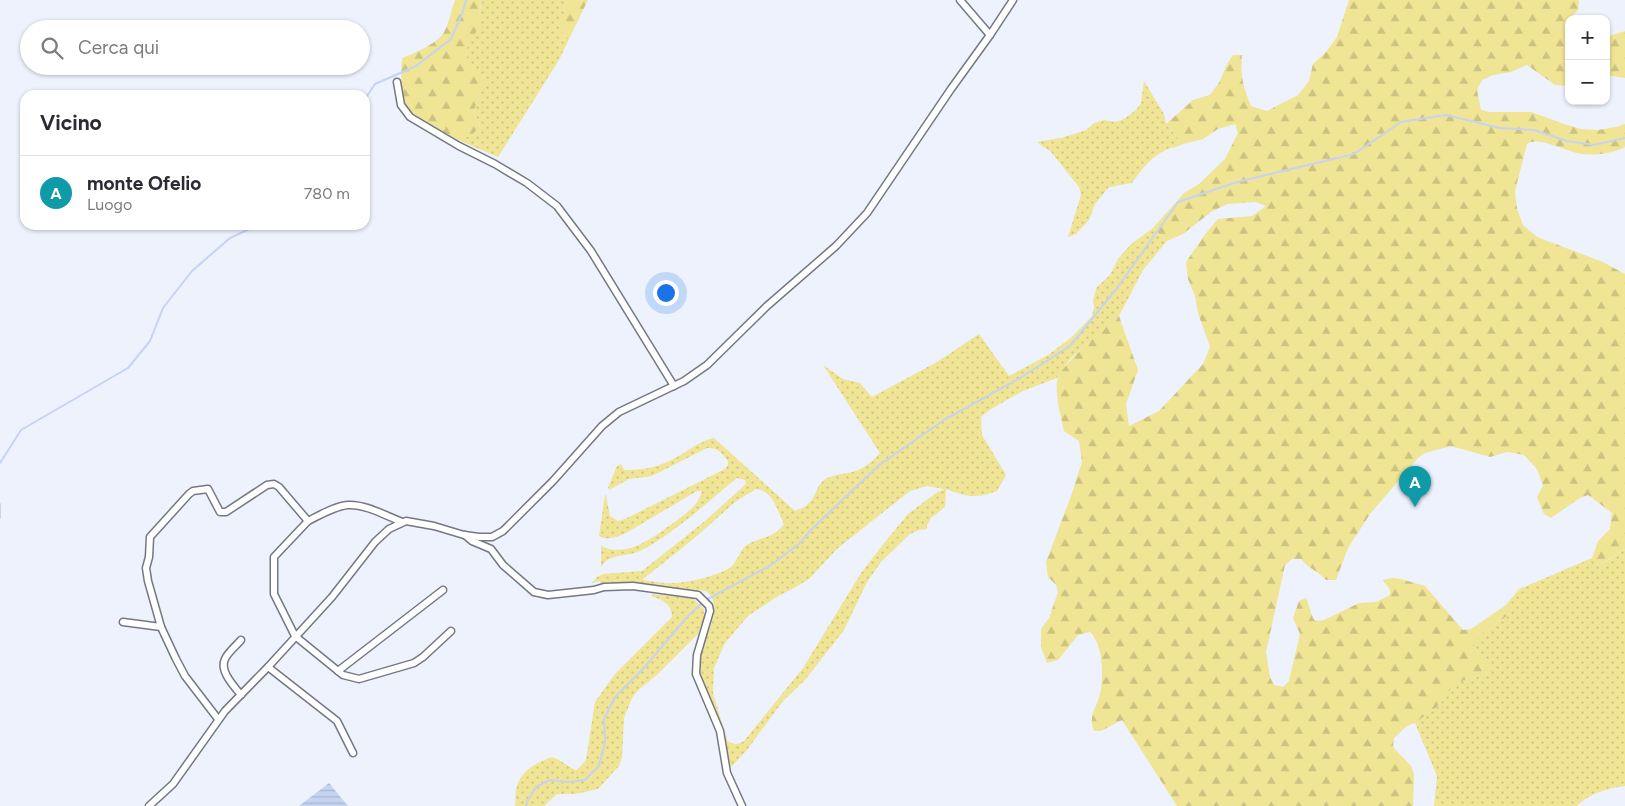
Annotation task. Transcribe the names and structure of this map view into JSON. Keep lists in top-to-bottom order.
{
  "page": {
    "map_buttons": ["+", "−"],
    "search": "Cerca qui",
    "heading": "Vicino",
    "list": [
      {
        "mark": "A",
        "name": "monte Ofelio",
        "note": "Luogo",
        "value": "780 m"
      }
    ],
    "pins": "A"
  }
}
